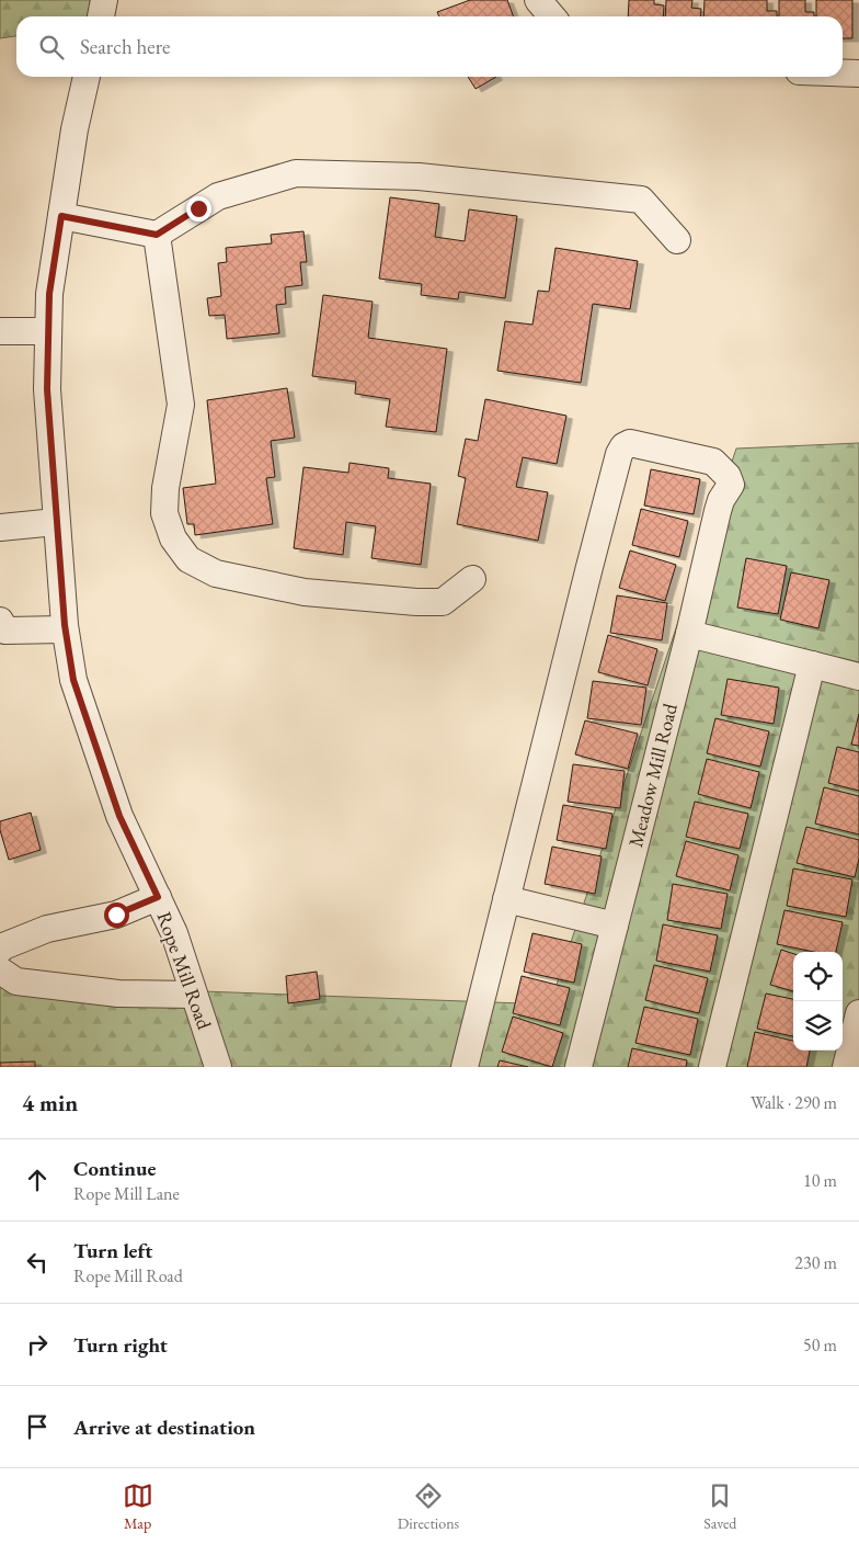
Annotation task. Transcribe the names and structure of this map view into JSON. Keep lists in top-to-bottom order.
{
  "streets": {
    "street": ["Meadow Mill Road", "Rope Mill Road"]
  },
  "page": {
    "search": "Search here",
    "heading": ["4 min", "Walk · 290 m"],
    "list": [
      ["Continue", "Rope Mill Lane", "10 m"],
      ["Turn left", "Rope Mill Road", "230 m"],
      ["Turn right", "50 m"],
      "Arrive at destination"
    ],
    "nav": ["Map", "Directions", "Saved"]
  }
}
